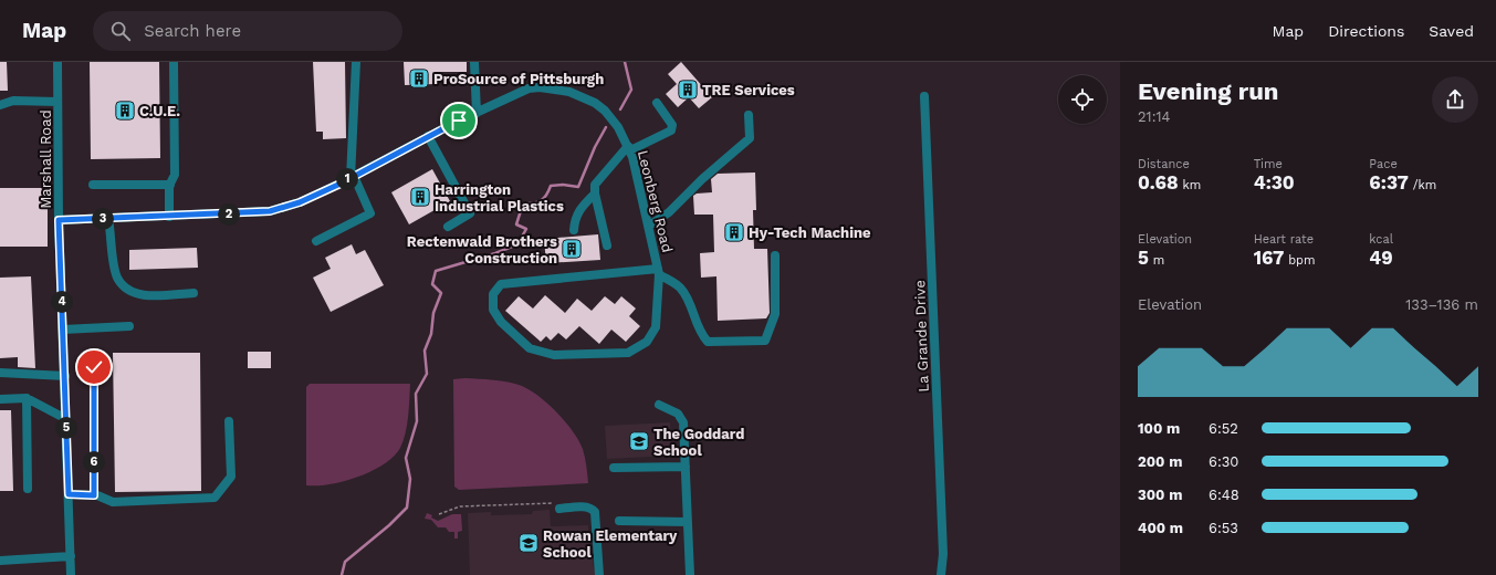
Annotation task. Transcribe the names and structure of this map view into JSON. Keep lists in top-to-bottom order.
{
  "streets": {
    "street": ["Marshall Road", "Leonberg Road", "La Grande Drive"]
  },
  "crossings": [
    ["Marshall Road", "Leonberg Road"]
  ],
  "places": {
    "building": [
      "ProSource of Pittsburgh",
      "TRE Services",
      "C.U.E.",
      "Harrington Industrial Plastics",
      "Hy-Tech Machine",
      "Rectenwald Brothers Construction"
    ],
    "school or university": ["The Goddard School", "Rowan Elementary School"]
  },
  "page": {
    "header": "Map",
    "search": "Search here",
    "nav": ["Map", "Directions", "Saved"],
    "heading": ["Evening run", "21:14"],
    "stats": [
      ["Distance", "0.68 km"],
      ["Time", "4:30"],
      ["Pace", "6:37 /km"],
      ["Elevation", "5 m"],
      ["Heart rate", "167 bpm"],
      ["kcal", "49"]
    ],
    "pins": [
      "1",
      "2",
      "3",
      "4",
      "5",
      "6"
    ],
    "chart": ["Elevation", "133–136 m"],
    "list": [
      {
        "name": "100 m",
        "note": "6:52"
      },
      {
        "name": "200 m",
        "note": "6:30"
      },
      {
        "name": "300 m",
        "note": "6:48"
      },
      {
        "name": "400 m",
        "note": "6:53"
      }
    ]
  }
}
